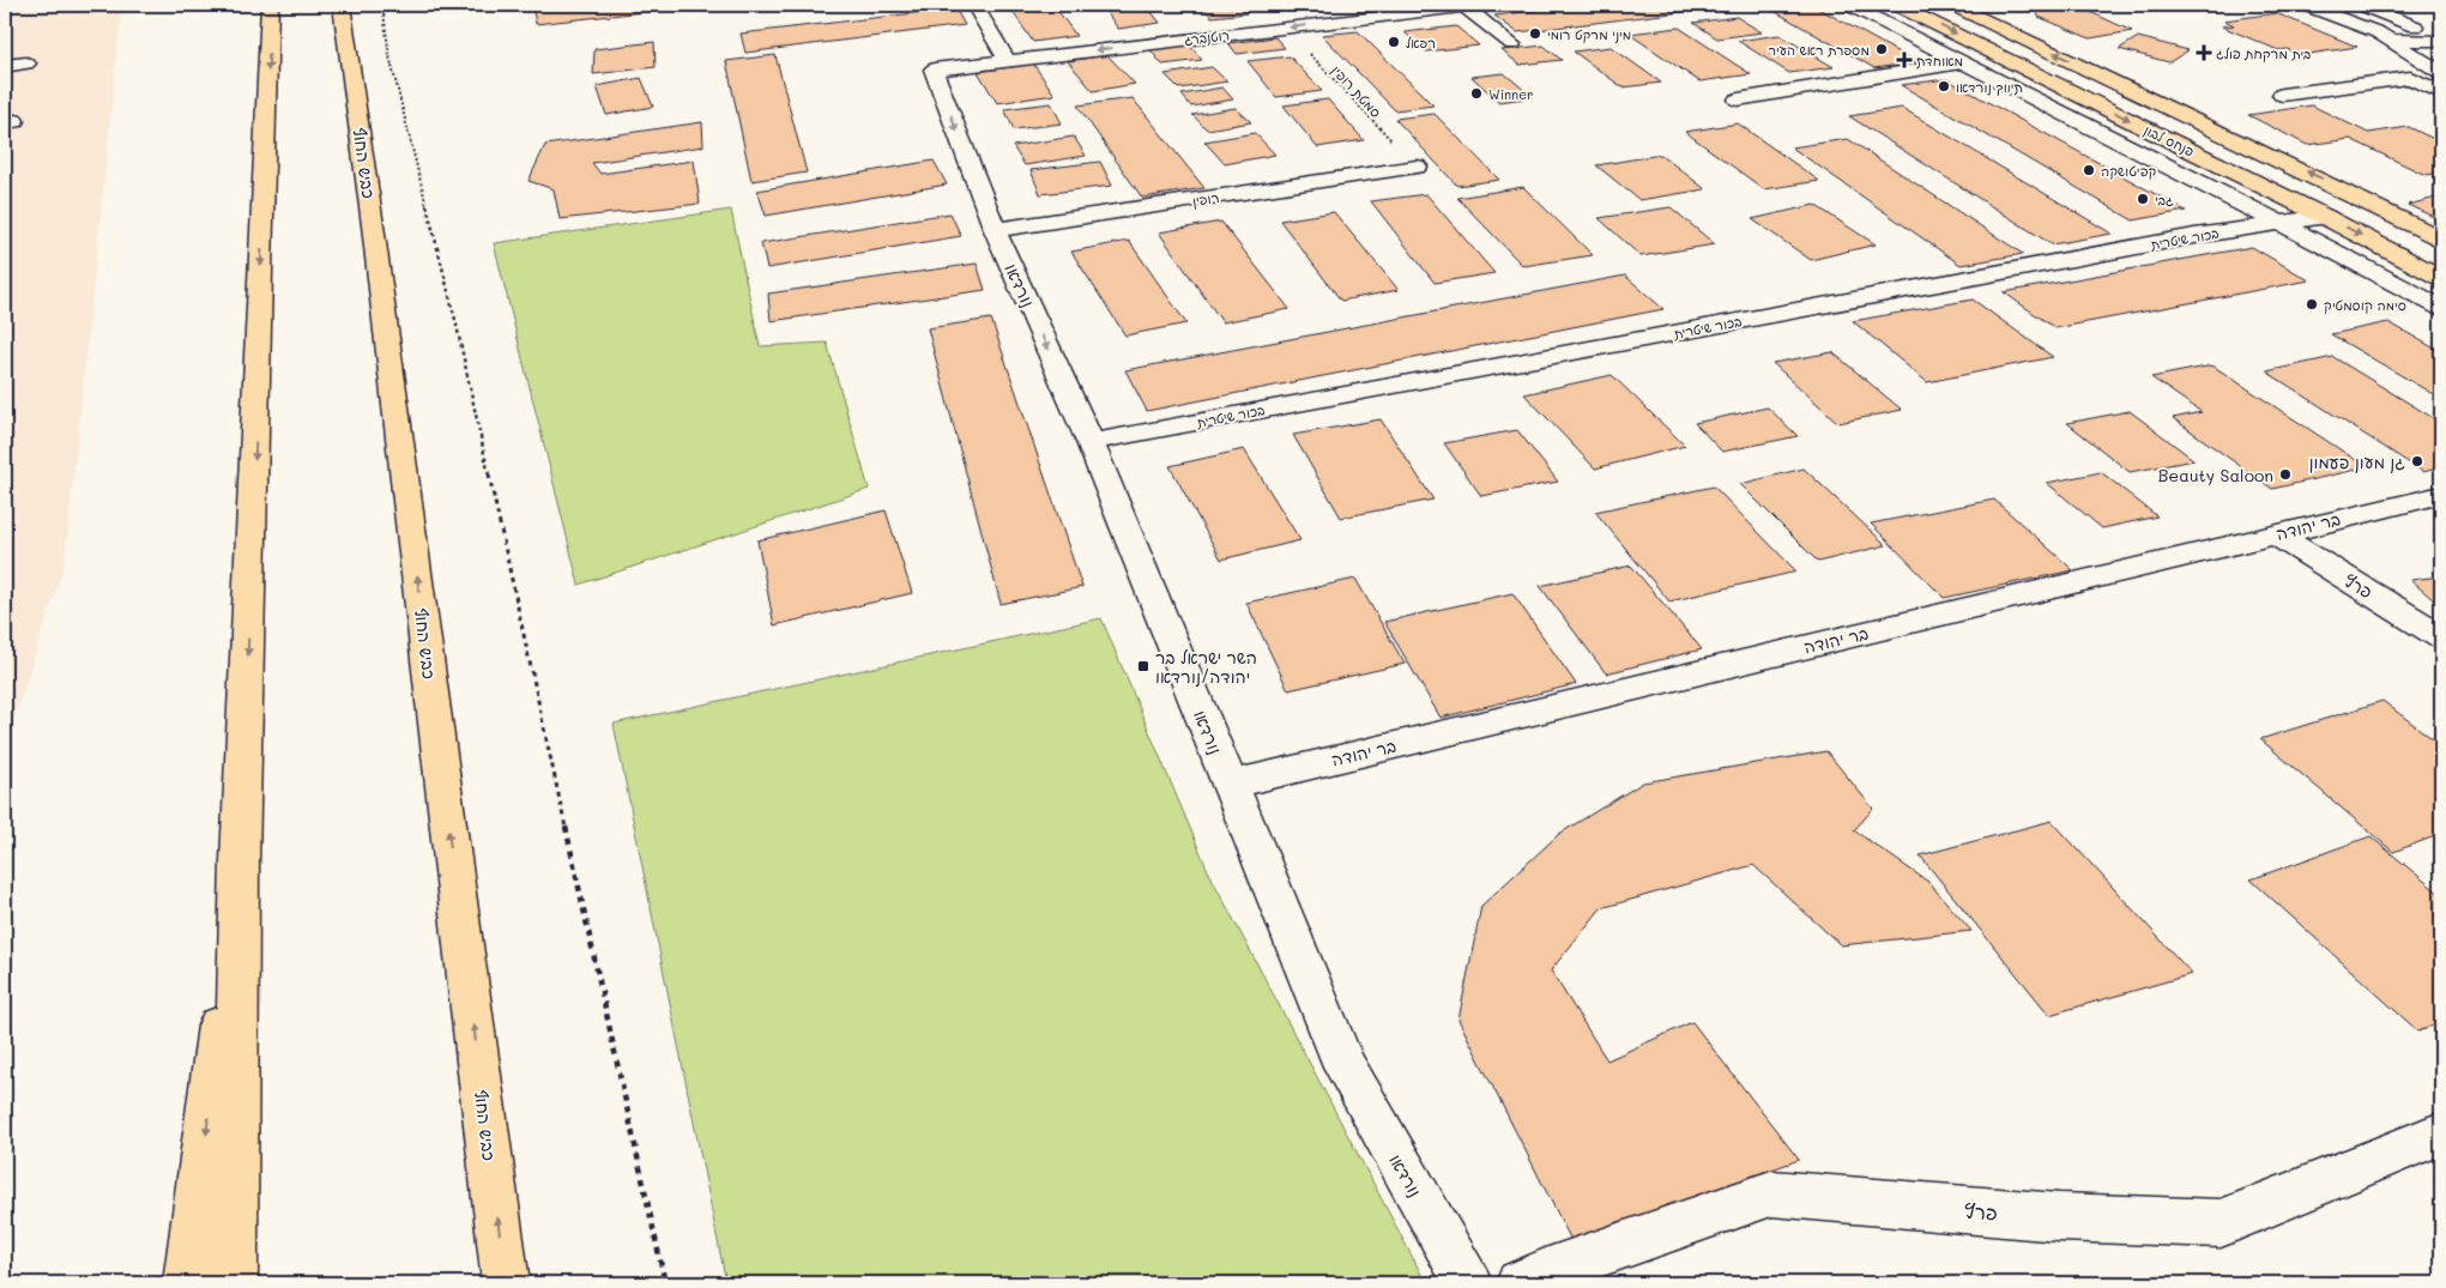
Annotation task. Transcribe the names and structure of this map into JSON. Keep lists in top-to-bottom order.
{
  "streets": {
    "main road": ["פנחס לבון", "כביש החוף"],
    "street": [
      "רוטנברג",
      "רופין",
      "בכור שיטרית",
      "נורדאו",
      "בר יהודה",
      "פרץ"
    ],
    "path": ["סמטת רופין"]
  },
  "crossings": [
    ["רוטנברג", "סמטת רופין"],
    ["רוטנברג", "נורדאו"],
    ["סמטת רופין", "רופין"],
    ["פנחס לבון", "בכור שיטרית"],
    ["רופין", "נורדאו"],
    ["בכור שיטרית", "נורדאו"],
    ["נורדאו", "בר יהודה"],
    ["בר יהודה", "פרץ"]
  ],
  "one_way": ["רוטנברג"],
  "places": {
    "other": [
      "מיני מרקט רומי",
      "רפאל",
      "מספרת ראש העיר",
      "תיווך נורדאו",
      "Winner",
      "קפיטושקה",
      "גבי",
      "סימה קוסמטיק",
      "גן מעון פעמון",
      "Beauty Saloon"
    ],
    "health": ["בית מרקחת פולג", "מאוחדת"],
    "transit": ["השר ישראל בר יהודה/נורדאו"]
  }
}
